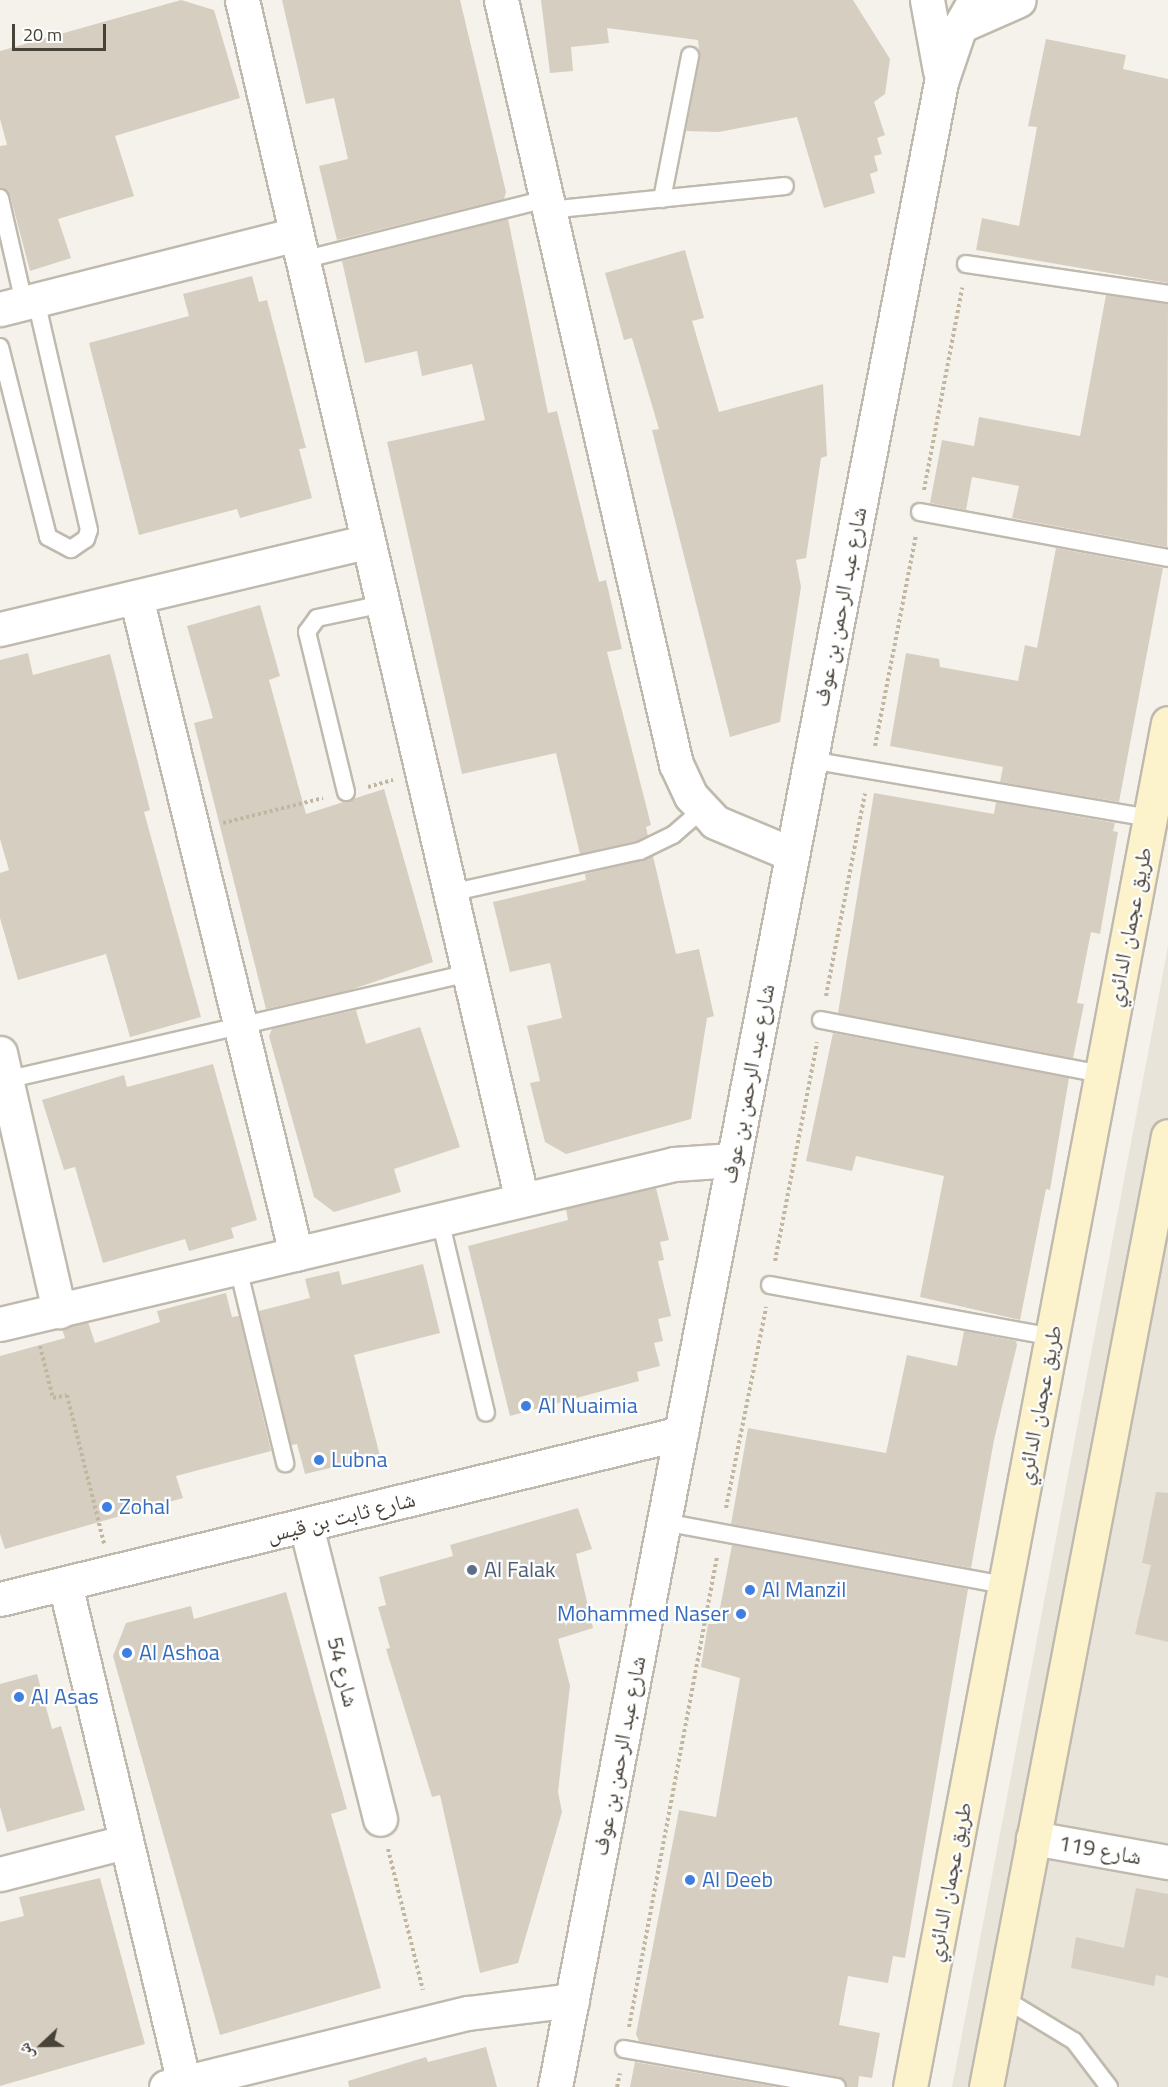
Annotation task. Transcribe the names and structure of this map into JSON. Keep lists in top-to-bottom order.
{
  "streets": {
    "main road": ["طريق عجمان الدائري"],
    "street": [
      "شارع عبد الرحمن بن عوف",
      "شارع ثابت بن قيس",
      "شارع 54",
      "شارع 119"
    ]
  },
  "crossings": [
    ["شارع عبد الرحمن بن عوف", "شارع ثابت بن قيس"],
    ["شارع ثابت بن قيس", "شارع 54"]
  ],
  "places": [
    "Al Nuaimia",
    "Lubna",
    "Zohal",
    "Al Falak",
    "Al Manzil",
    "Mohammed Naser",
    "Al Ashoa",
    "Al Asas",
    "Al Deeb"
  ],
  "scale_bar": "20 m",
  "north": "left"
}
